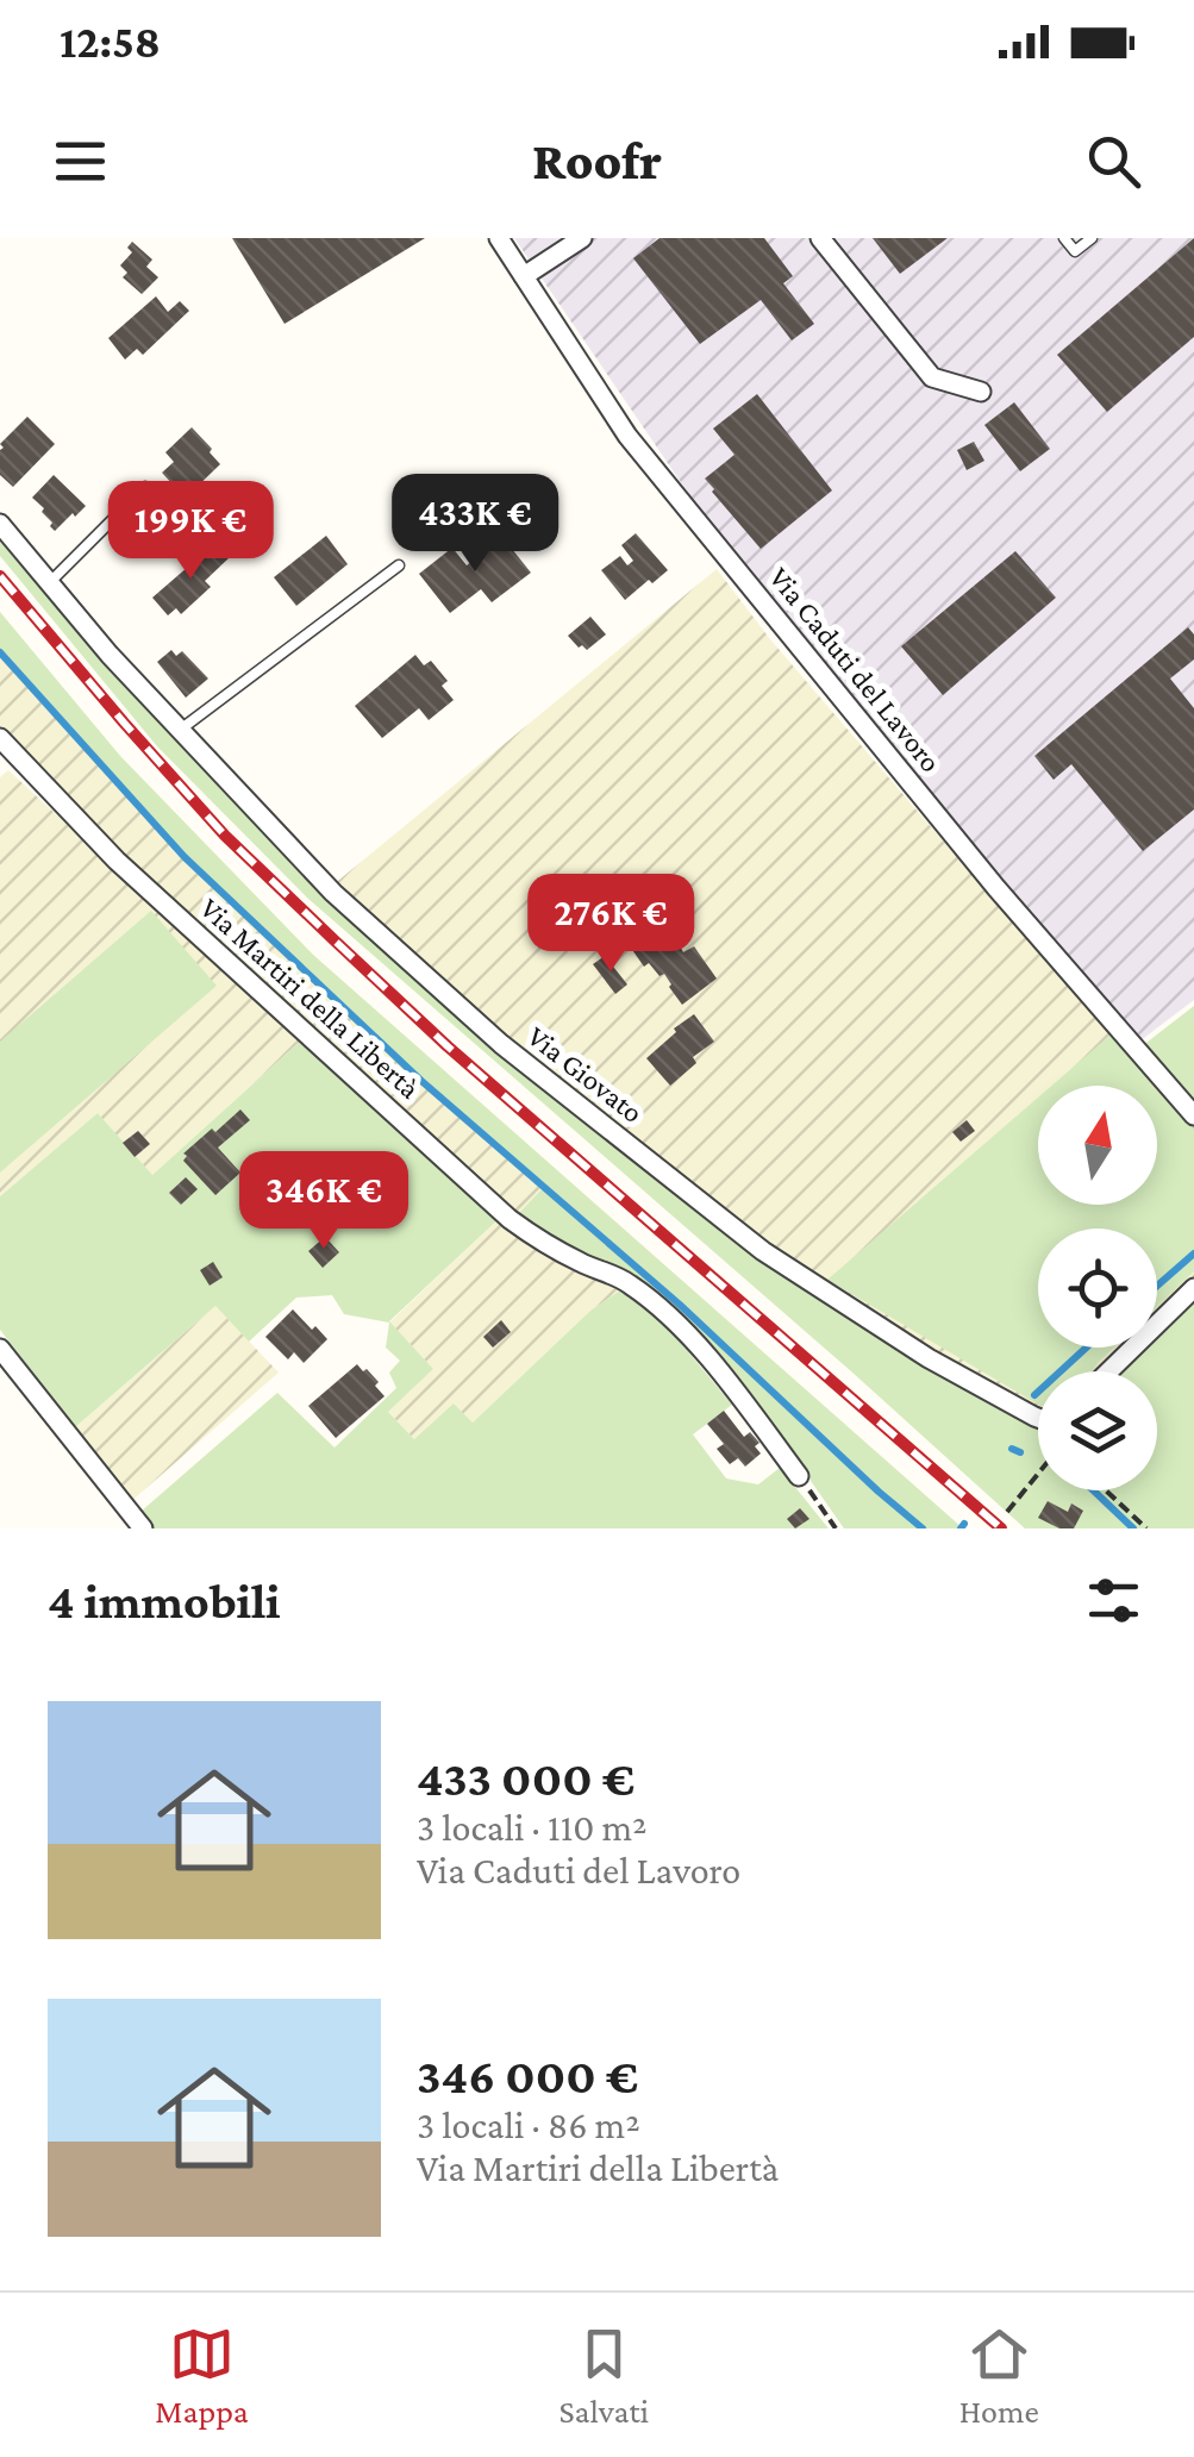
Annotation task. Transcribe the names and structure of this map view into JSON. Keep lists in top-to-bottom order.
{
  "streets": {
    "street": ["Via Caduti del Lavoro", "Via Martiri della Libertà", "Via Giovato"]
  },
  "north": "top",
  "page": {
    "status": "12:58",
    "header": "Roofr",
    "price": [
      "433K €",
      "199K €",
      "276K €",
      "346K €"
    ],
    "heading": "4 immobili",
    "list": [
      {
        "name": "433 000 €",
        "note": "3 locali · 110 m² · Via Caduti del Lavoro"
      },
      {
        "name": "346 000 €",
        "note": "3 locali · 86 m² · Via Martiri della Libertà"
      }
    ],
    "tabs": ["Mappa", "Salvati", "Home"]
  }
}
